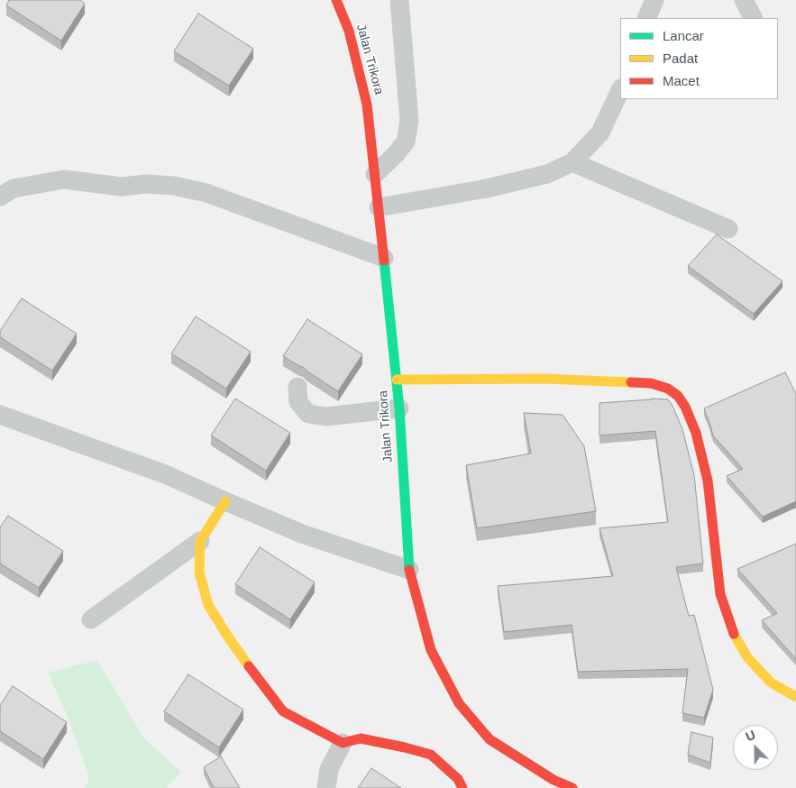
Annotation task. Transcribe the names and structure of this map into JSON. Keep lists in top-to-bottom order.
{
  "streets": {
    "street": ["Jalan Trikora"]
  },
  "legend": ["Lancar", "Padat", "Macet"],
  "north": "top left"
}
